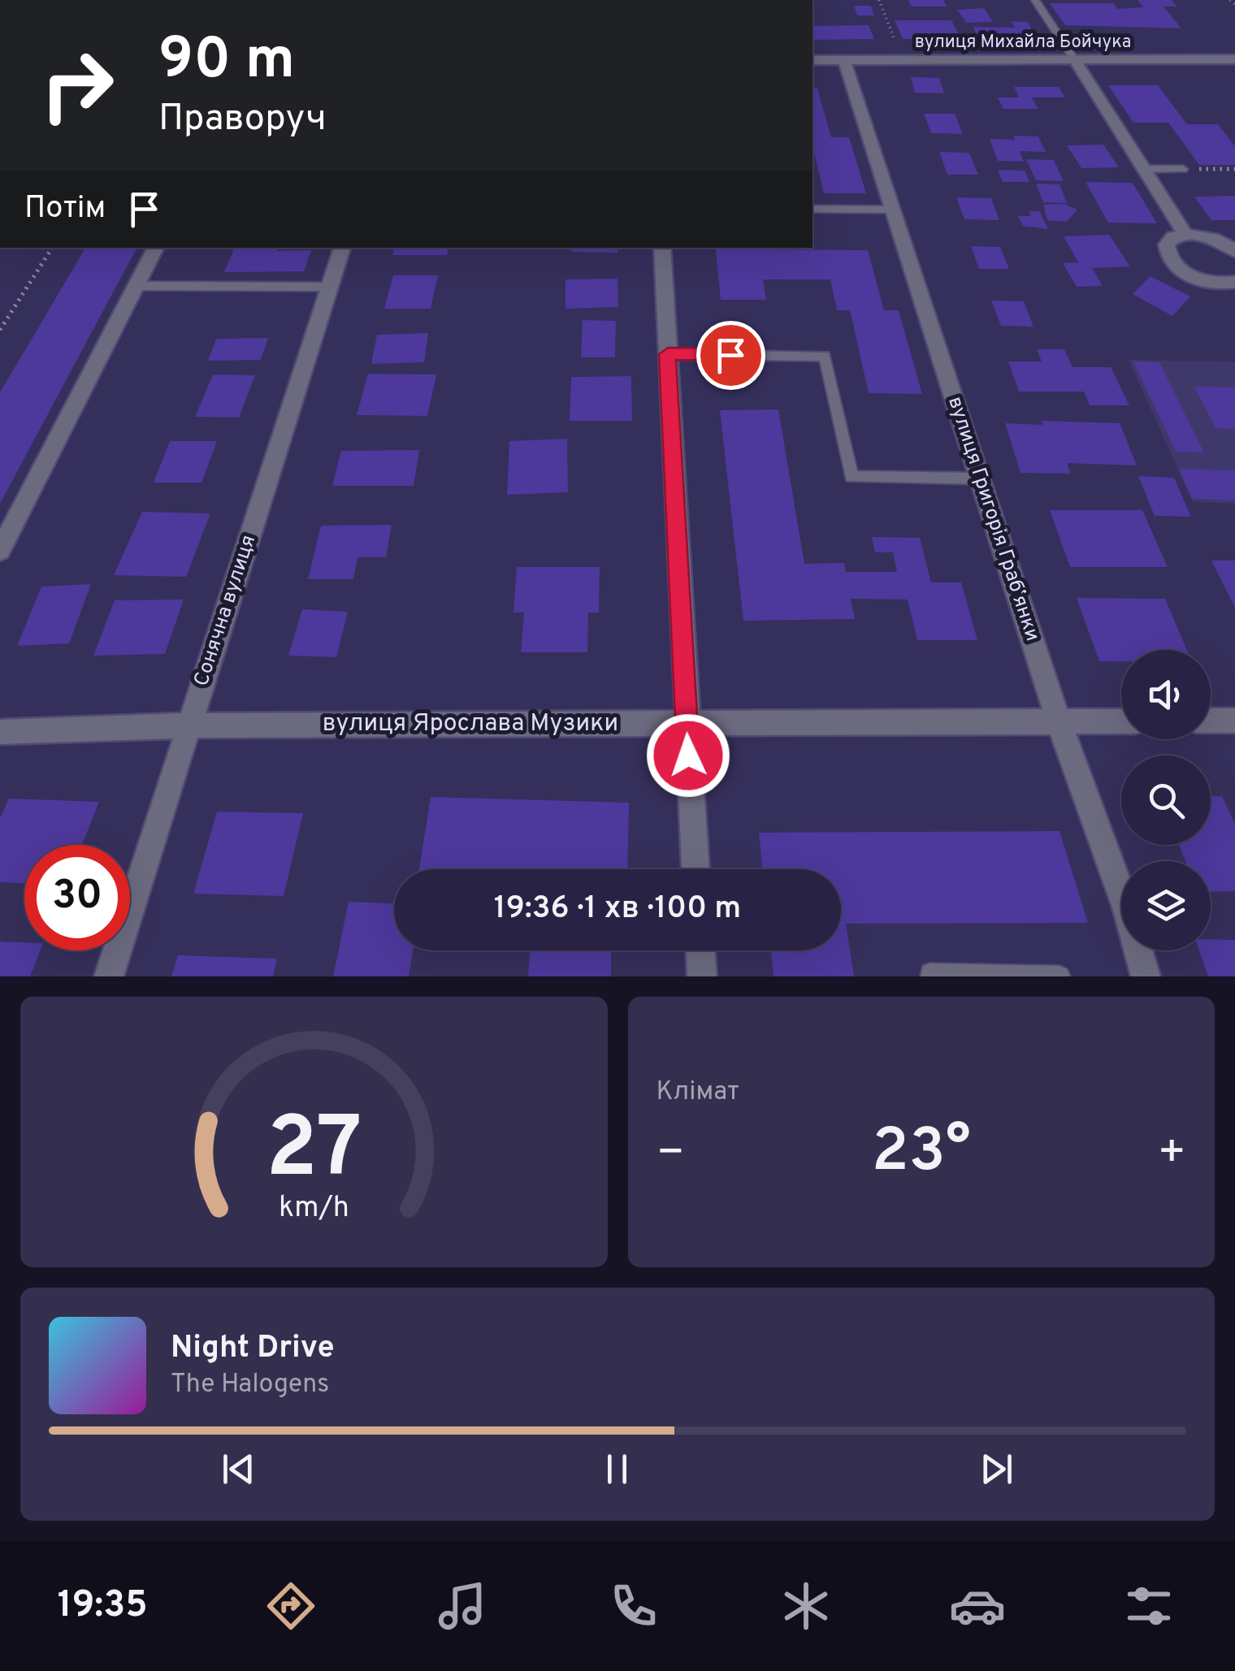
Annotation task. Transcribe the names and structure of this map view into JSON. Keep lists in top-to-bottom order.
{
  "streets": {
    "street": [
      "вулиця Михайла Бойчука",
      "вулиця Григорія Грабʼянки",
      "Сонячна вулиця",
      "вулиця Ярослава Музики"
    ]
  },
  "crossings": [
    ["вулиця Михайла Бойчука", "вулиця Григорія Грабʼянки"],
    ["вулиця Григорія Грабʼянки", "вулиця Ярослава Музики"],
    ["Сонячна вулиця", "вулиця Ярослава Музики"]
  ],
  "page": {
    "turn": ["90 m", "Праворуч"],
    "then": "Потім",
    "limit": "30",
    "trip": "19:36 · 1 хв · 100 m",
    "tile": "Клімат",
    "heat": ["−", "23°", "+"],
    "song": ["Night Drive", "The Halogens"],
    "tabs": "19:35",
    "gauge": ["27", "km/h"]
  }
}
